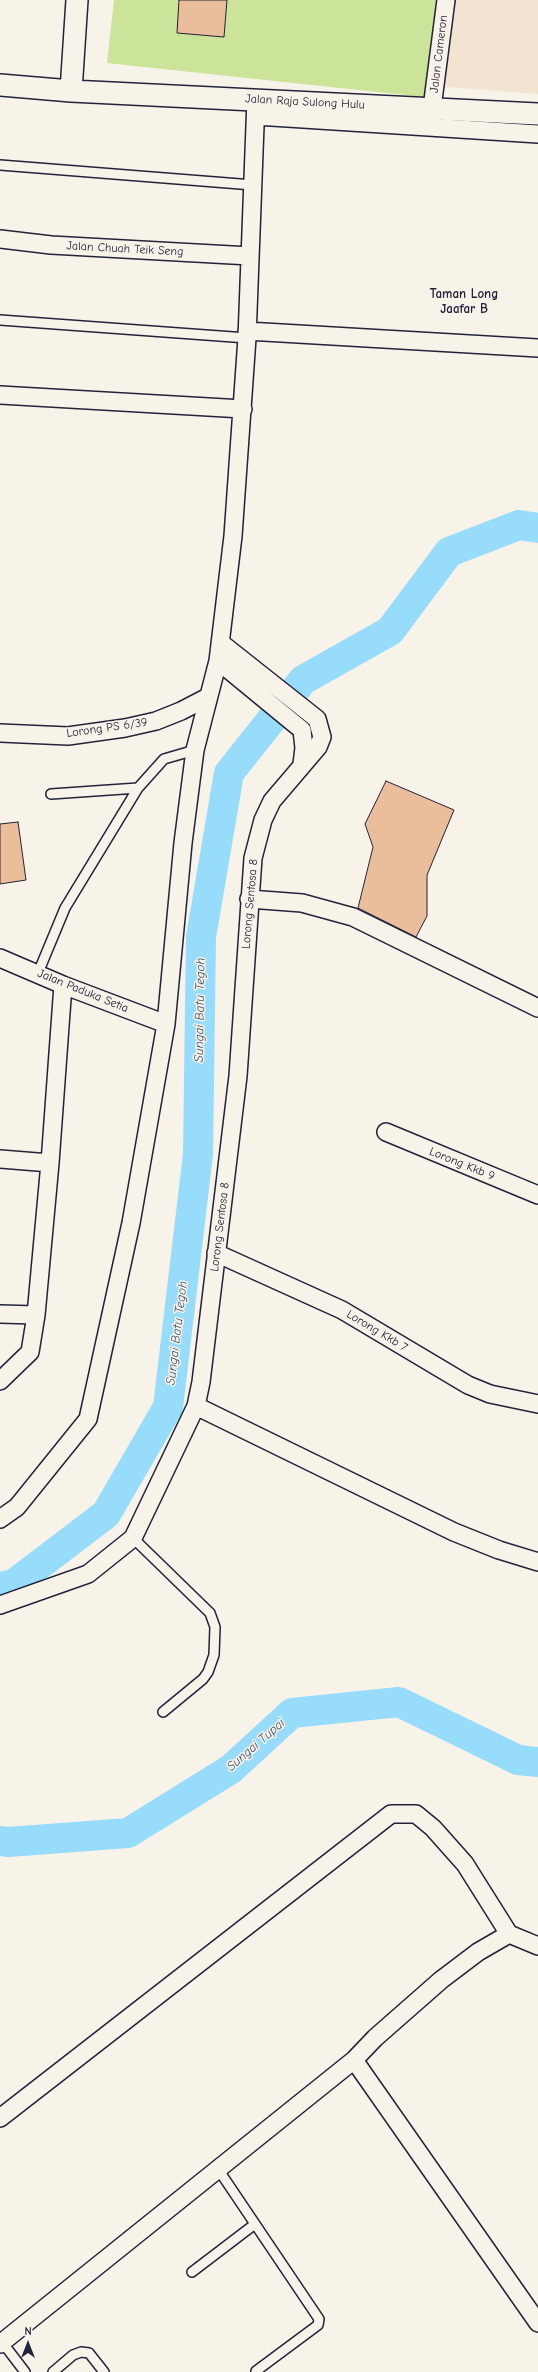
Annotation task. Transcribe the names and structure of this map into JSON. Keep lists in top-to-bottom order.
{
  "streets": {
    "street": [
      "Jalan Cameron",
      "Jalan Raja Sulong Hulu",
      "Jalan Chuah Teik Seng",
      "Lorong PS 6/39",
      "Lorong Sentosa 8",
      "Jalan Paduka Setia",
      "Lorong Kkb 9",
      "Lorong Kkb 7"
    ]
  },
  "crossings": [
    ["Jalan Cameron", "Jalan Raja Sulong Hulu"],
    ["Lorong Sentosa 8", "Lorong Kkb 7"]
  ],
  "districts": ["Taman Long Jaafar B"],
  "water": ["Sungai Batu Tegoh", "Sungai Tupai"],
  "north": "top"
}
